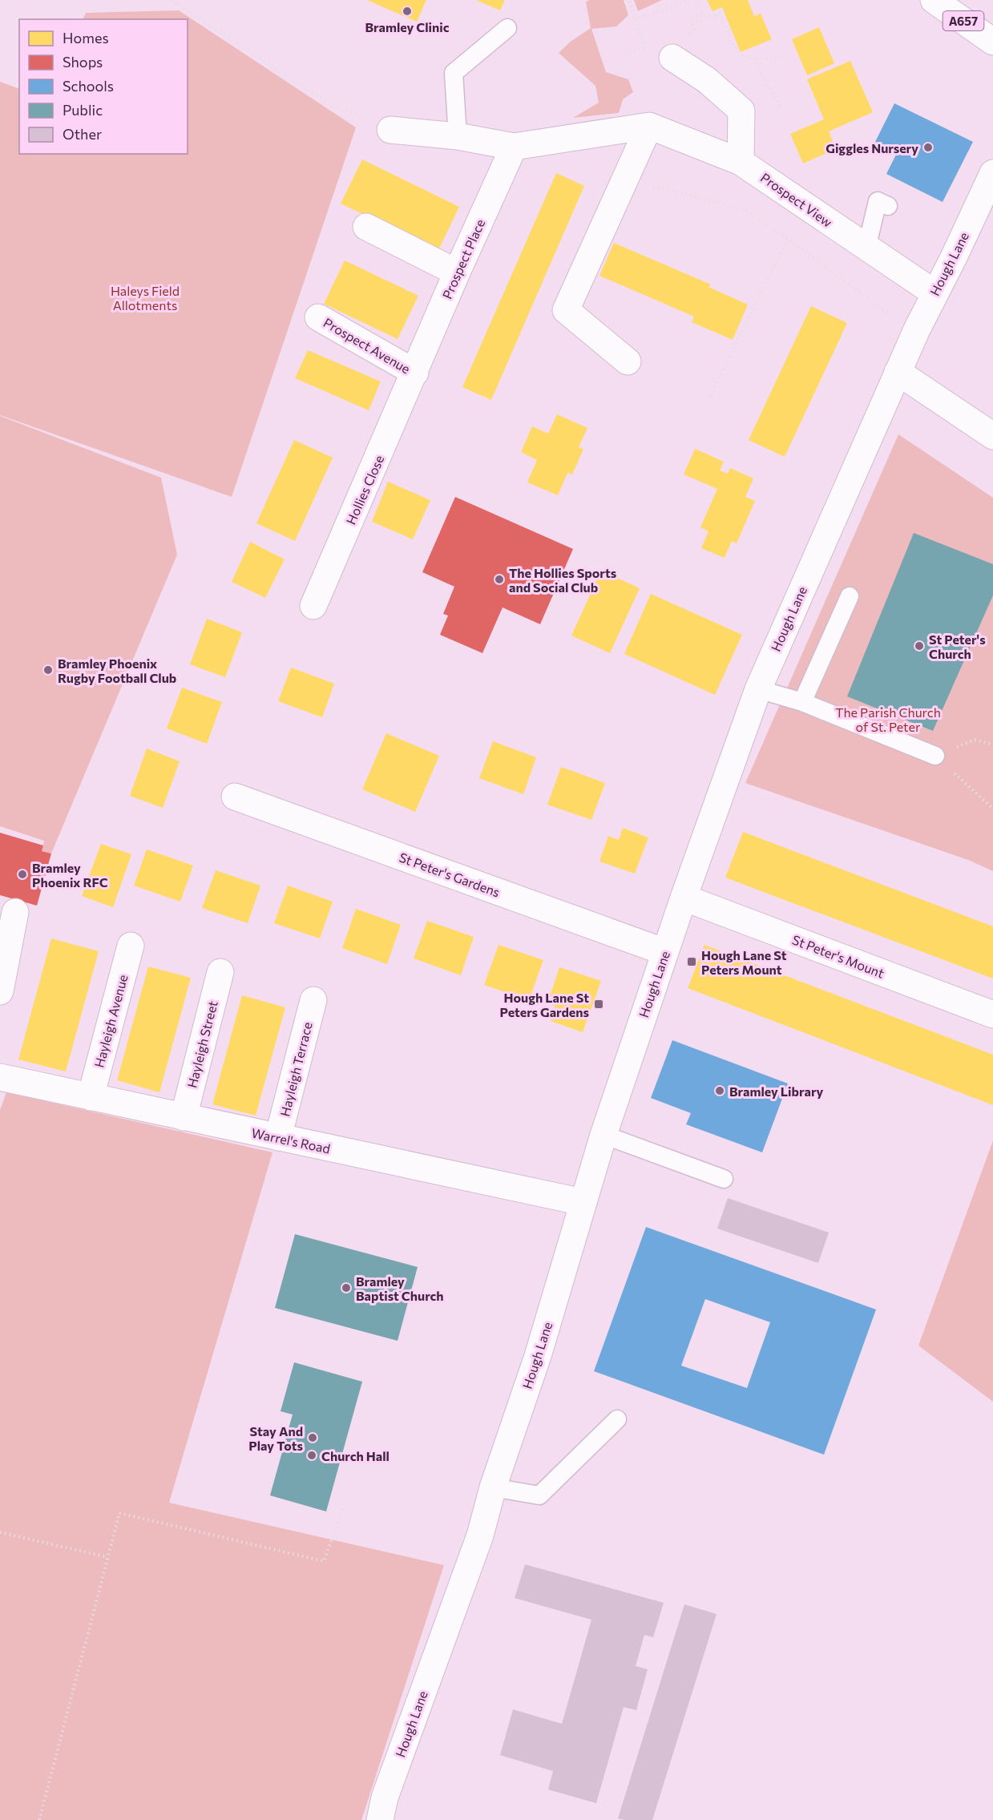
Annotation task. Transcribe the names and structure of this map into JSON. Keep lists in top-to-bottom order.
{
  "streets": {
    "street": [
      "A657",
      "Prospect View",
      "Prospect Place",
      "Hough Lane",
      "Prospect Avenue",
      "Hollies Close",
      "St Peter's Gardens",
      "St Peter's Mount",
      "Hayleigh Avenue",
      "Hayleigh Street",
      "Hayleigh Terrace",
      "Warrel's Road"
    ]
  },
  "crossings": [
    ["Prospect View", "Hough Lane"],
    ["Prospect Place", "Prospect Avenue"],
    ["Prospect Place", "Hollies Close"],
    ["Hough Lane", "St Peter's Gardens"],
    ["Hough Lane", "St Peter's Mount"],
    ["Hough Lane", "Warrel's Road"],
    ["Prospect Avenue", "Hollies Close"],
    ["Hayleigh Avenue", "Warrel's Road"],
    ["Hayleigh Street", "Warrel's Road"],
    ["Hayleigh Terrace", "Warrel's Road"]
  ],
  "parks": ["Haleys Field Allotments", "The Parish Church of St. Peter"],
  "places": {
    "other": [
      "Bramley Clinic",
      "Giggles Nursery",
      "The Hollies Sports and Social Club",
      "St Peter's Church",
      "Bramley Phoenix Rugby Football Club",
      "Bramley Phoenix RFC",
      "Bramley Library",
      "Bramley Baptist Church",
      "Stay And Play Tots",
      "Church Hall"
    ],
    "transit": ["Hough Lane St Peters Mount", "Hough Lane St Peters Gardens"]
  },
  "legend": [
    "Homes",
    "Shops",
    "Schools",
    "Public",
    "Other"
  ]
}
